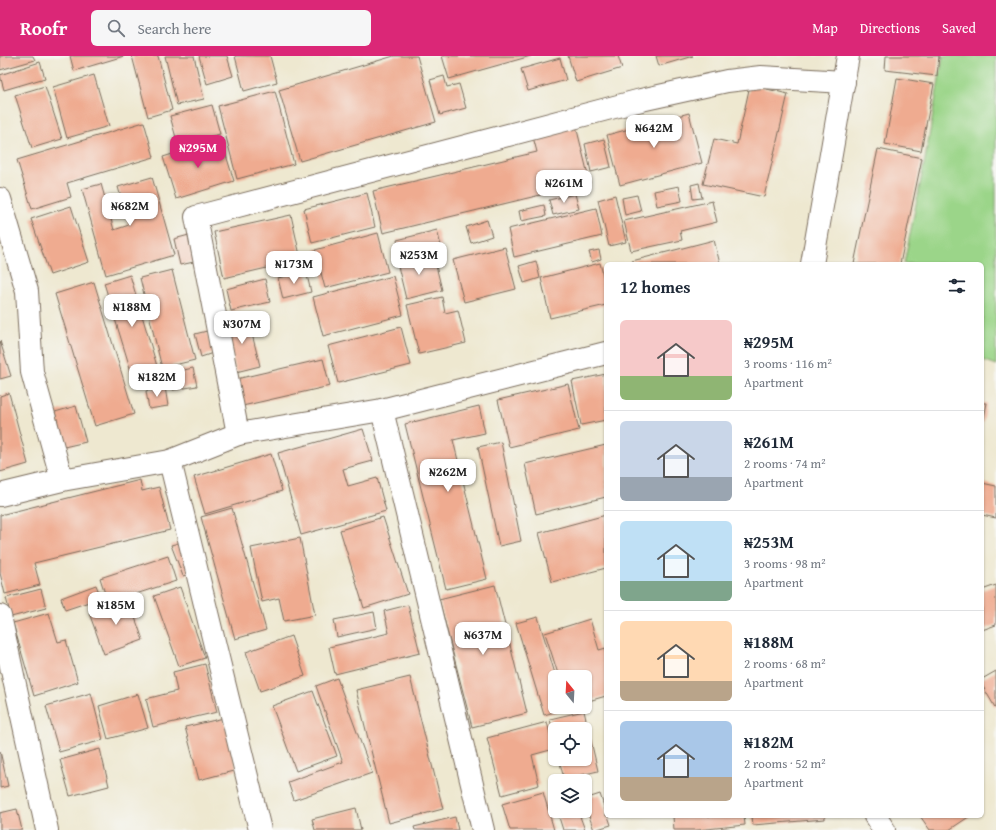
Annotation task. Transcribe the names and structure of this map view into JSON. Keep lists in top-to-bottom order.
{
  "north": "top",
  "page": {
    "header": "Roofr",
    "search": "Search here",
    "nav": ["Map", "Directions", "Saved"],
    "price": [
      "₦642M",
      "₦295M",
      "₦261M",
      "₦682M",
      "₦253M",
      "₦173M",
      "₦188M",
      "₦307M",
      "₦182M",
      "₦262M",
      "₦185M",
      "₦637M"
    ],
    "heading": "12 homes",
    "list": [
      {
        "name": "₦295M",
        "note": "3 rooms · 116 m² · Apartment"
      },
      {
        "name": "₦261M",
        "note": "2 rooms · 74 m² · Apartment"
      },
      {
        "name": "₦253M",
        "note": "3 rooms · 98 m² · Apartment"
      },
      {
        "name": "₦188M",
        "note": "2 rooms · 68 m² · Apartment"
      },
      {
        "name": "₦182M",
        "note": "2 rooms · 52 m² · Apartment"
      }
    ]
  }
}
